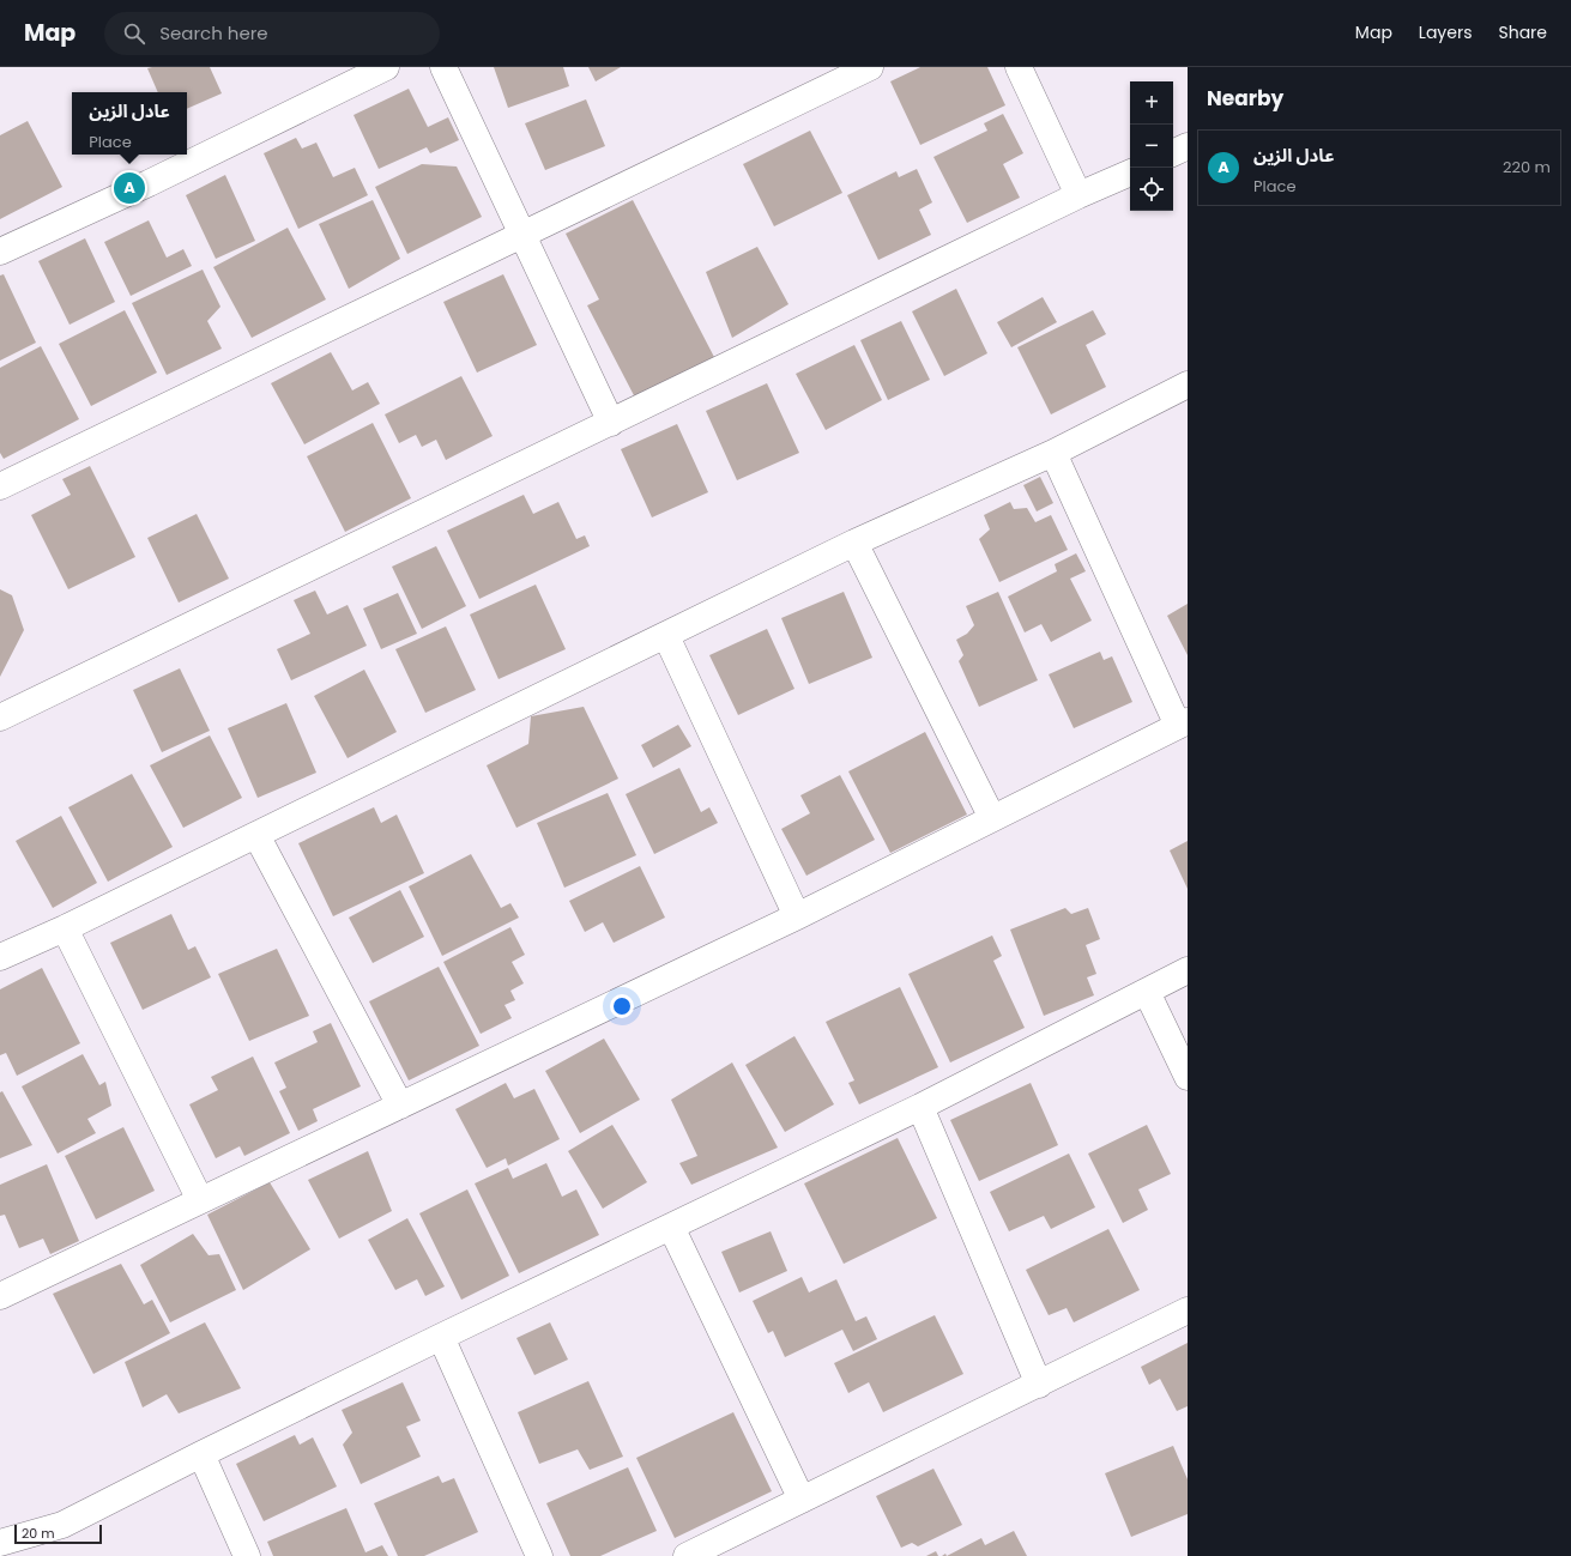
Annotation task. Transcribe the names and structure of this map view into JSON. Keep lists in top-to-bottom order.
{
  "scale_bar": "20 m",
  "page": {
    "header": "Map",
    "search": "Search here",
    "nav": ["Map", "Layers", "Share"],
    "heading": "Nearby",
    "map_buttons": ["+", "−"],
    "popup": ["عادل الزين", "Place"],
    "list": [
      {
        "mark": "A",
        "name": "عادل الزين",
        "note": "Place",
        "value": "220 m"
      }
    ],
    "pins": "A",
    "scale": "20 m"
  }
}
